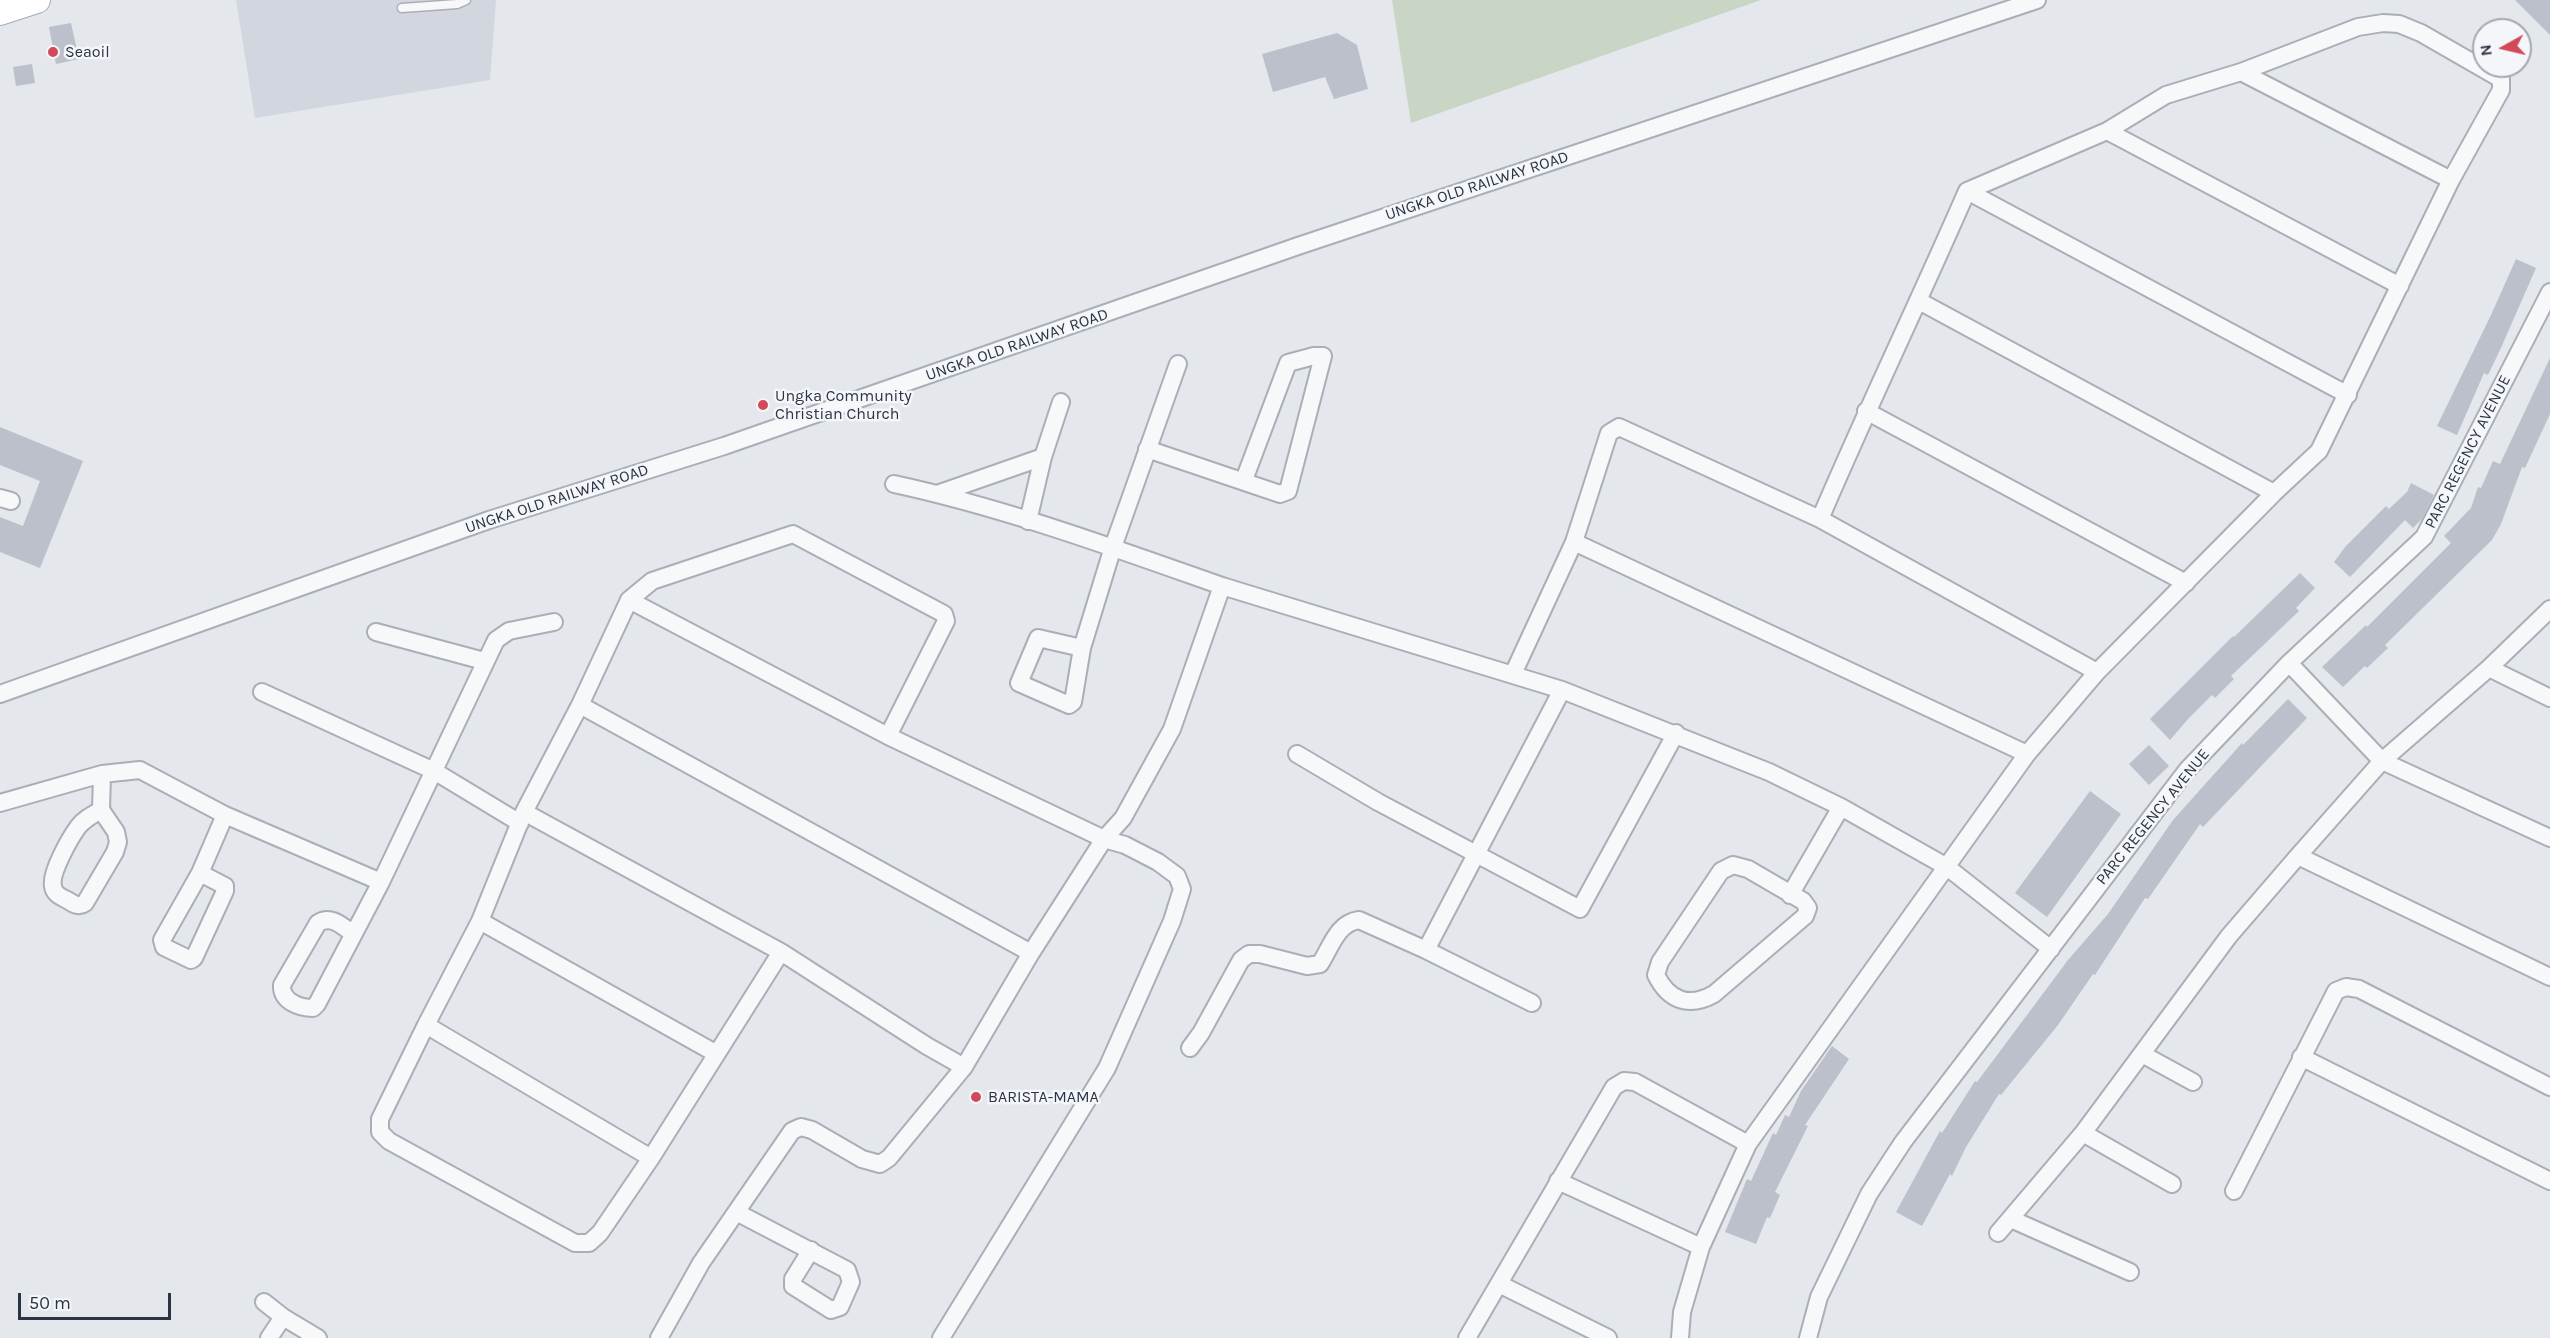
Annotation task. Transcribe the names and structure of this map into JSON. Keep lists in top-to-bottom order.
{
  "streets": {
    "street": ["UNGKA OLD RAILWAY ROAD", "PARC REGENCY AVENUE"]
  },
  "places": ["Seaoil", "Ungka Community Christian Church", "BARISTA-MAMA"],
  "scale_bar": "50 m",
  "north": "left"
}
